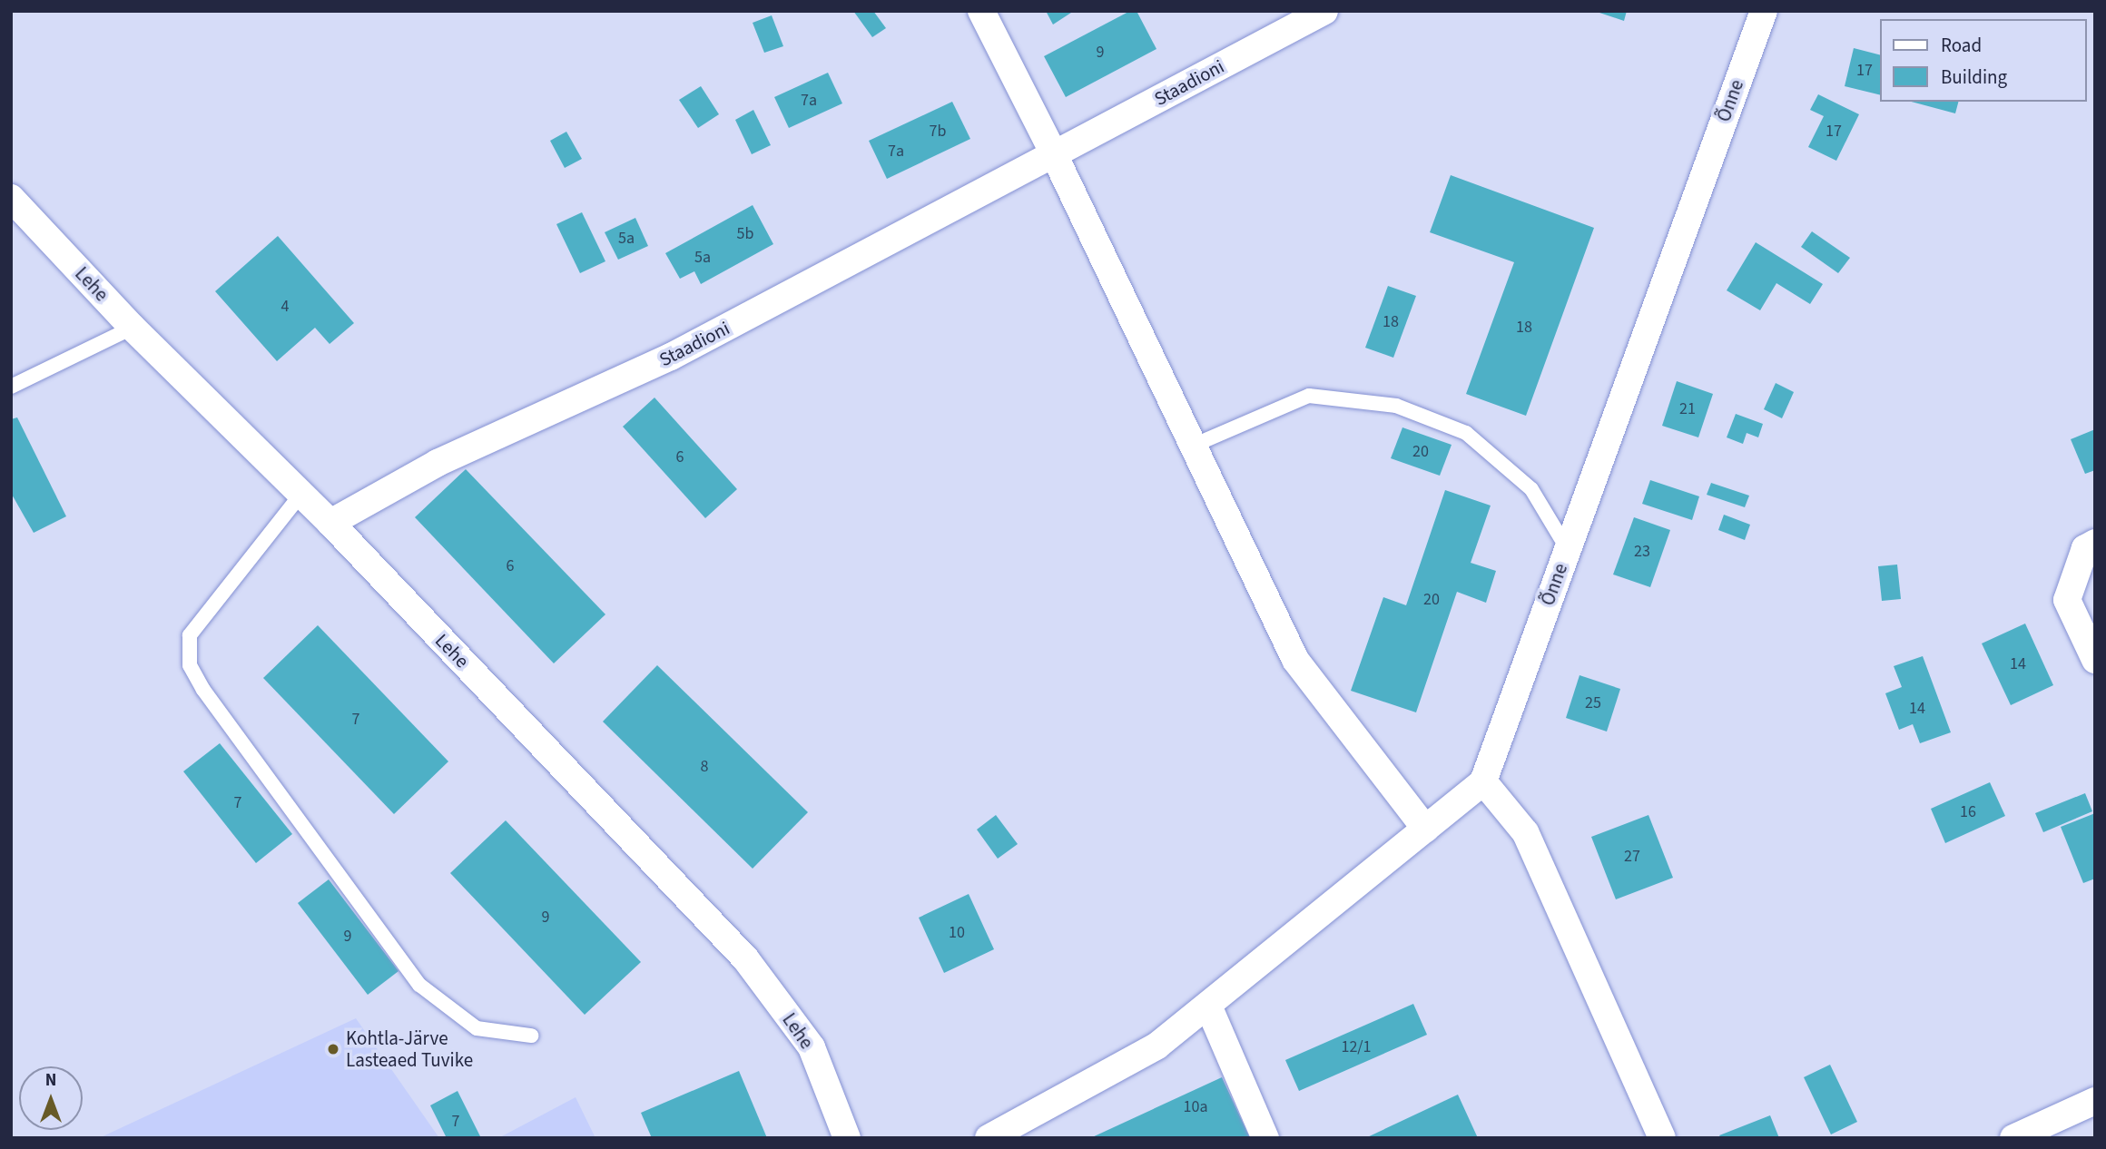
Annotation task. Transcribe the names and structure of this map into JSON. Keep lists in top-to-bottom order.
{
  "streets": {
    "street": ["Staadioni", "Õnne", "Lehe"]
  },
  "crossings": [
    ["Staadioni", "Lehe"]
  ],
  "places": ["Kohtla-Järve Lasteaed Tuvike"],
  "house_numbers": [
    "9",
    "17",
    "7a",
    "7b",
    "17",
    "7a",
    "5b",
    "5a",
    "5a",
    "4",
    "18",
    "18",
    "21",
    "20",
    "6",
    "23",
    "6",
    "20",
    "14",
    "25",
    "14",
    "7",
    "8",
    "7",
    "16",
    "27",
    "9",
    "10",
    "9",
    "12/1",
    "10a",
    "7"
  ],
  "legend": ["Road", "Building"],
  "north": "top"
}
